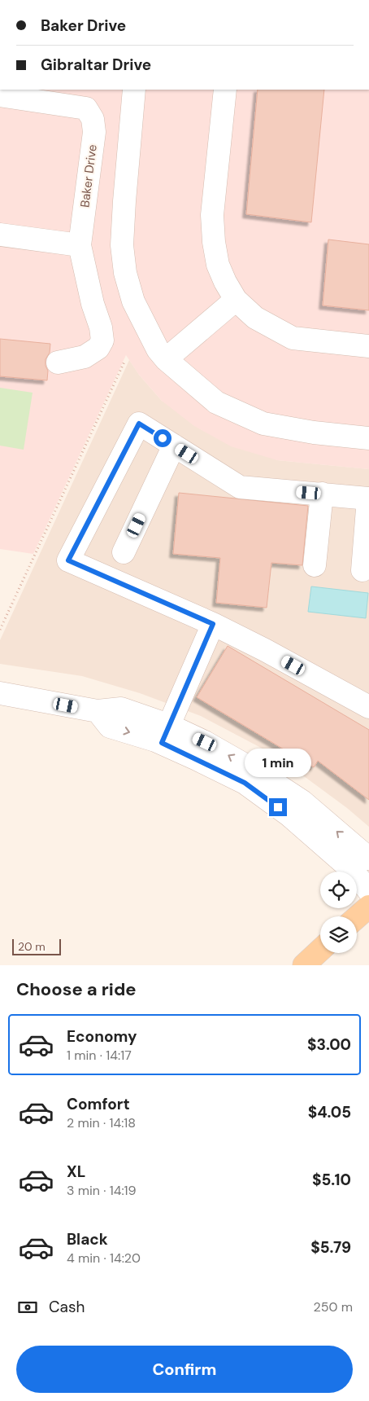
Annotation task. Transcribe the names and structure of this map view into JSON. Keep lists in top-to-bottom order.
{
  "streets": {
    "street": ["Baker Drive"]
  },
  "scale_bar": "20 m",
  "page": {
    "banner": ["Baker Drive", "Gibraltar Drive"],
    "bubble": "1 min",
    "scale": "20 m",
    "heading": "Choose a ride",
    "list": [
      {
        "name": "Economy",
        "note": "1 min · 14:17",
        "value": "$3.00"
      },
      {
        "name": "Comfort",
        "note": "2 min · 14:18",
        "value": "$4.05"
      },
      {
        "name": "XL",
        "note": "3 min · 14:19",
        "value": "$5.10"
      },
      {
        "name": "Black",
        "note": "4 min · 14:20",
        "value": "$5.79"
      }
    ],
    "pay": ["Cash", "250 m"],
    "buttons": "Confirm"
  }
}
